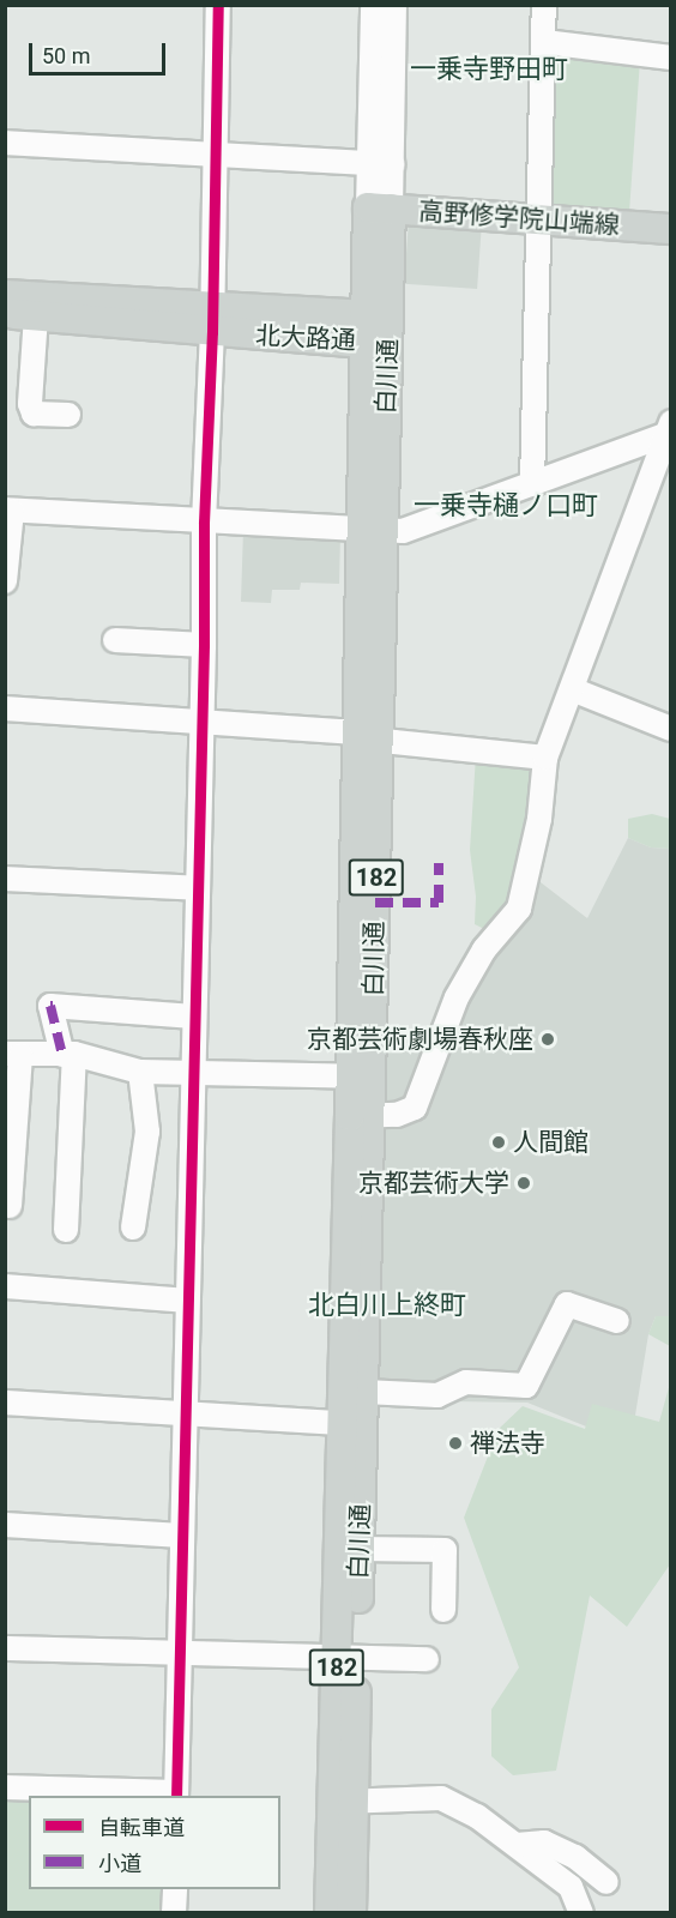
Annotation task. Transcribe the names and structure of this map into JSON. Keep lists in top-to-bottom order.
{
  "streets": {
    "main road": [
      "高野修学院山端線",
      "北大路通",
      "白川通",
      "182"
    ]
  },
  "crossings": [
    ["高野修学院山端線", "白川通"],
    ["北大路通", "白川通"]
  ],
  "districts": ["一乗寺野田町", "一乗寺樋ノ口町", "北白川上終町"],
  "places": [
    "京都芸術劇場春秋座",
    "人間館",
    "京都芸術大学",
    "禅法寺"
  ],
  "legend": ["自転車道", "小道"],
  "scale_bar": "50 m"
}
